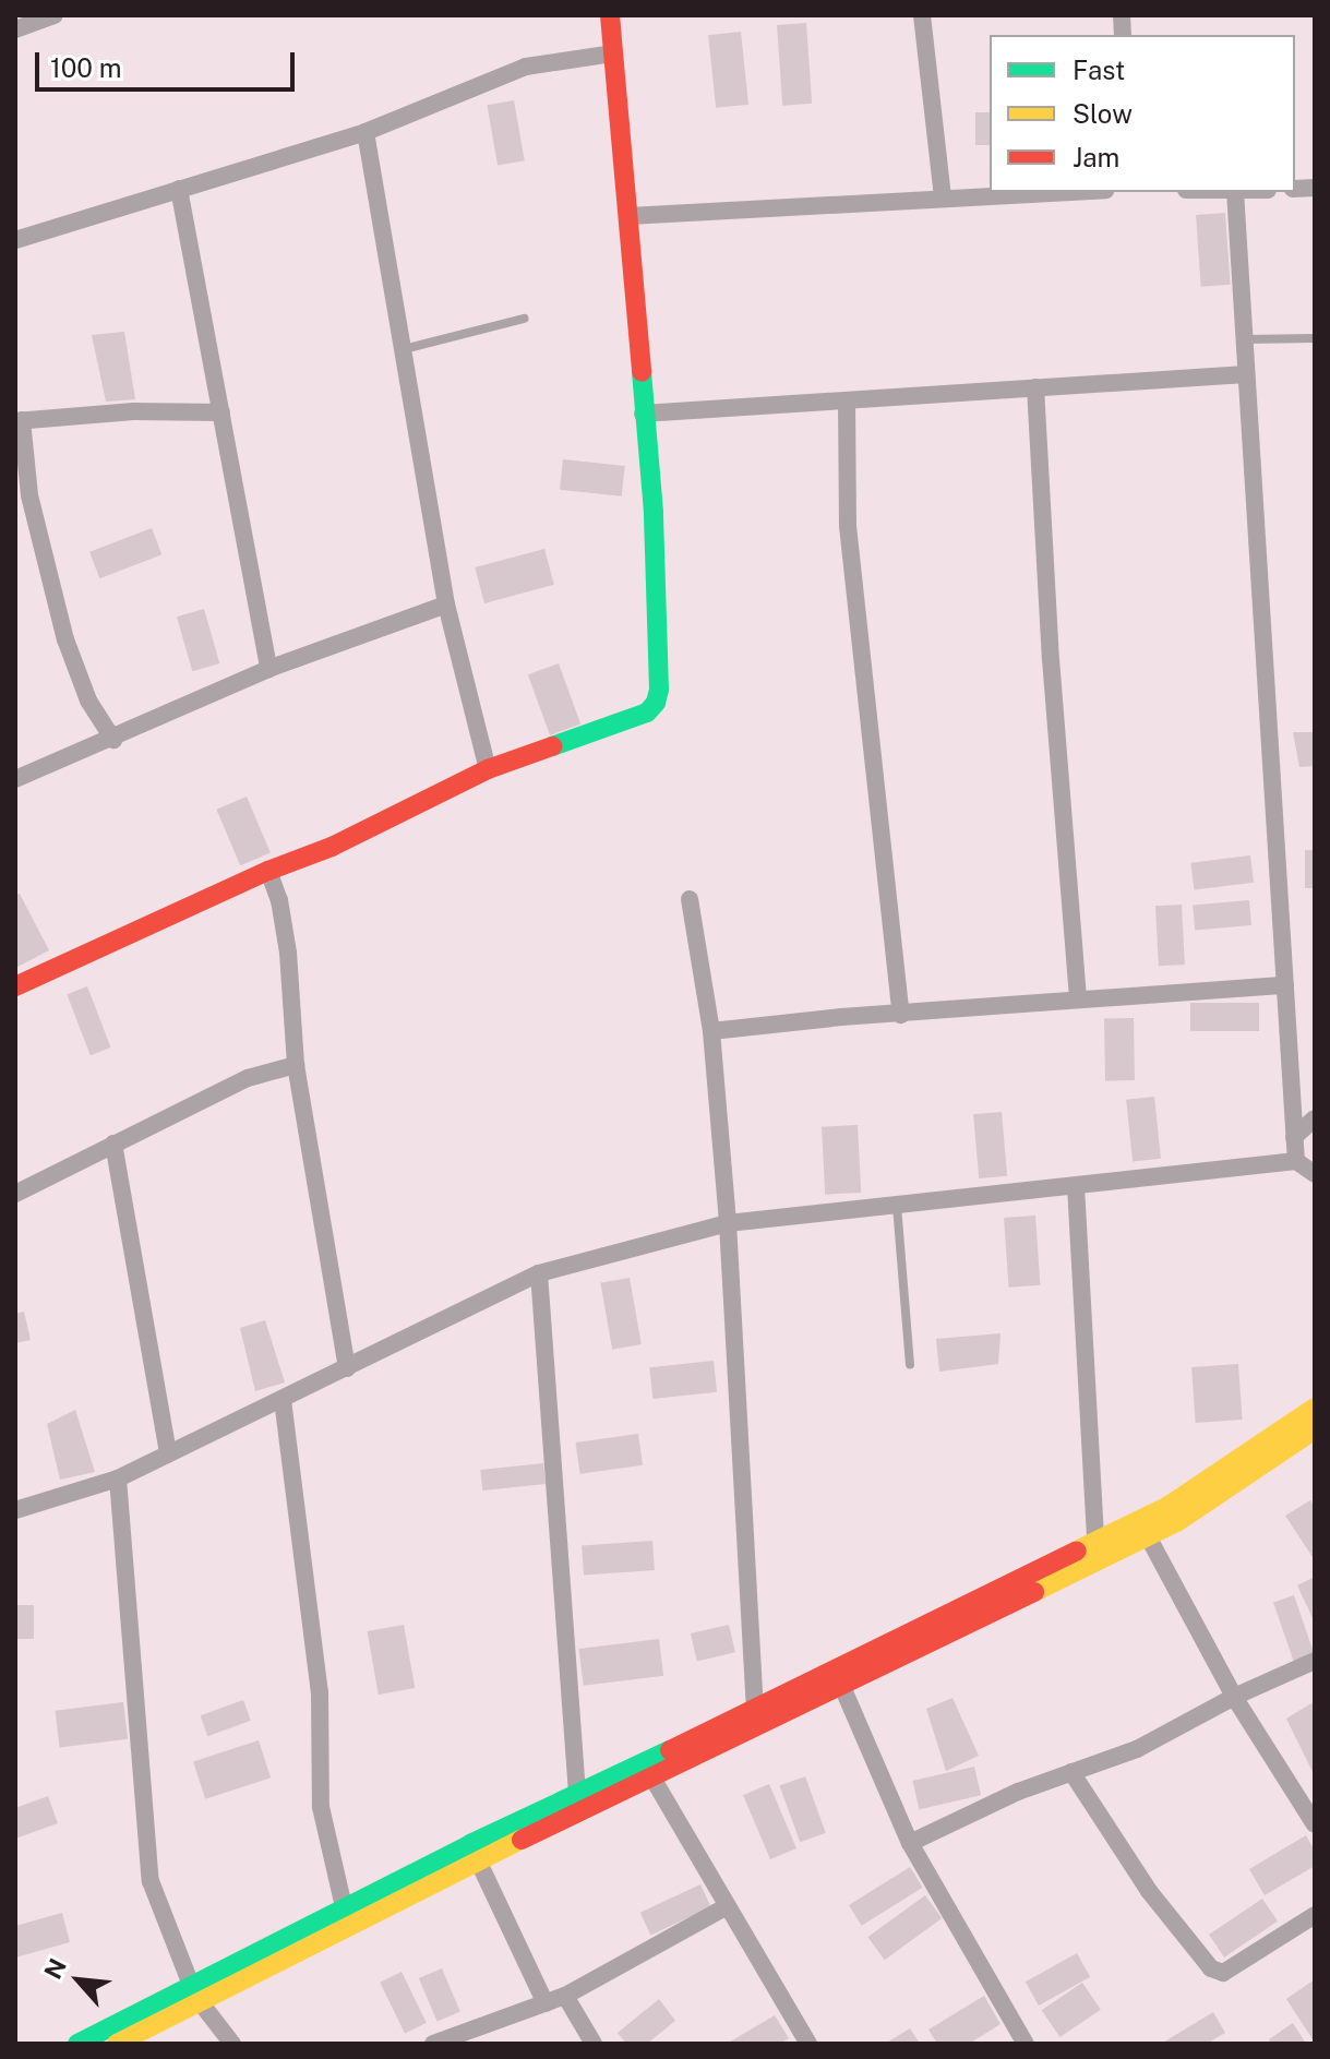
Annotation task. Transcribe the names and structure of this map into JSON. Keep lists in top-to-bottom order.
{
  "legend": ["Fast", "Slow", "Jam"],
  "scale_bar": "100 m",
  "north": "top left"
}
